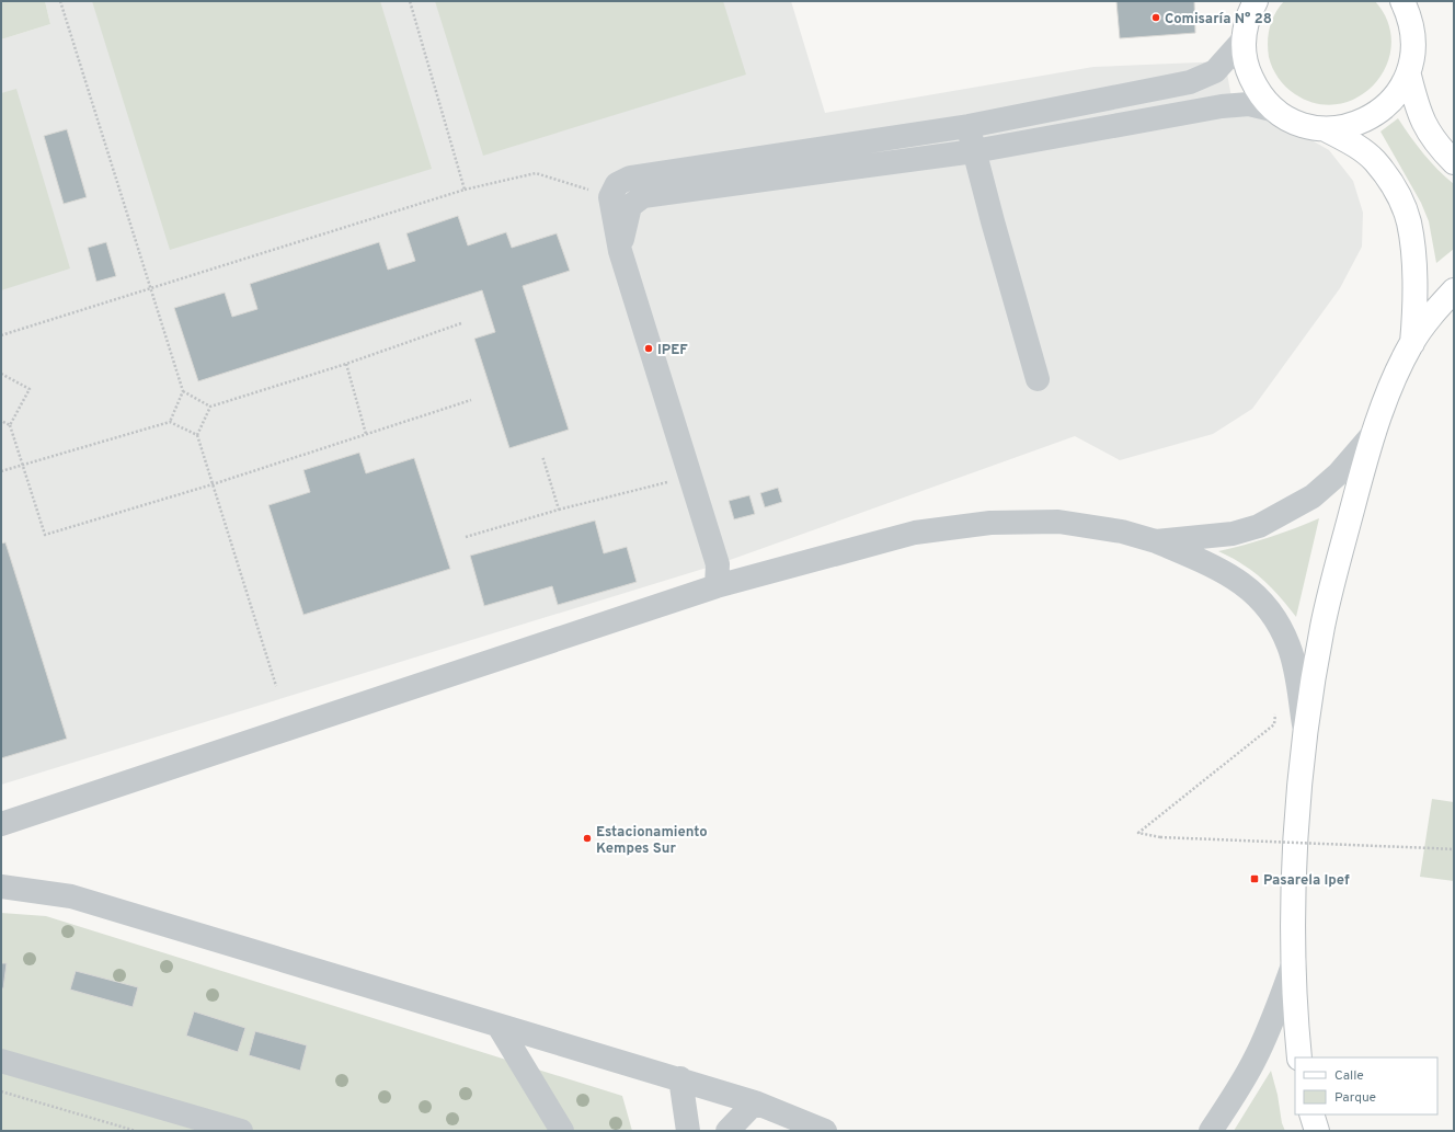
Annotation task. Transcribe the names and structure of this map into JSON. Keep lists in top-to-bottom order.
{
  "places": {
    "other": ["Comisaría N° 28", "IPEF", "Estacionamiento Kempes Sur"],
    "transit": ["Pasarela Ipef"]
  },
  "legend": ["Calle", "Parque"]
}
